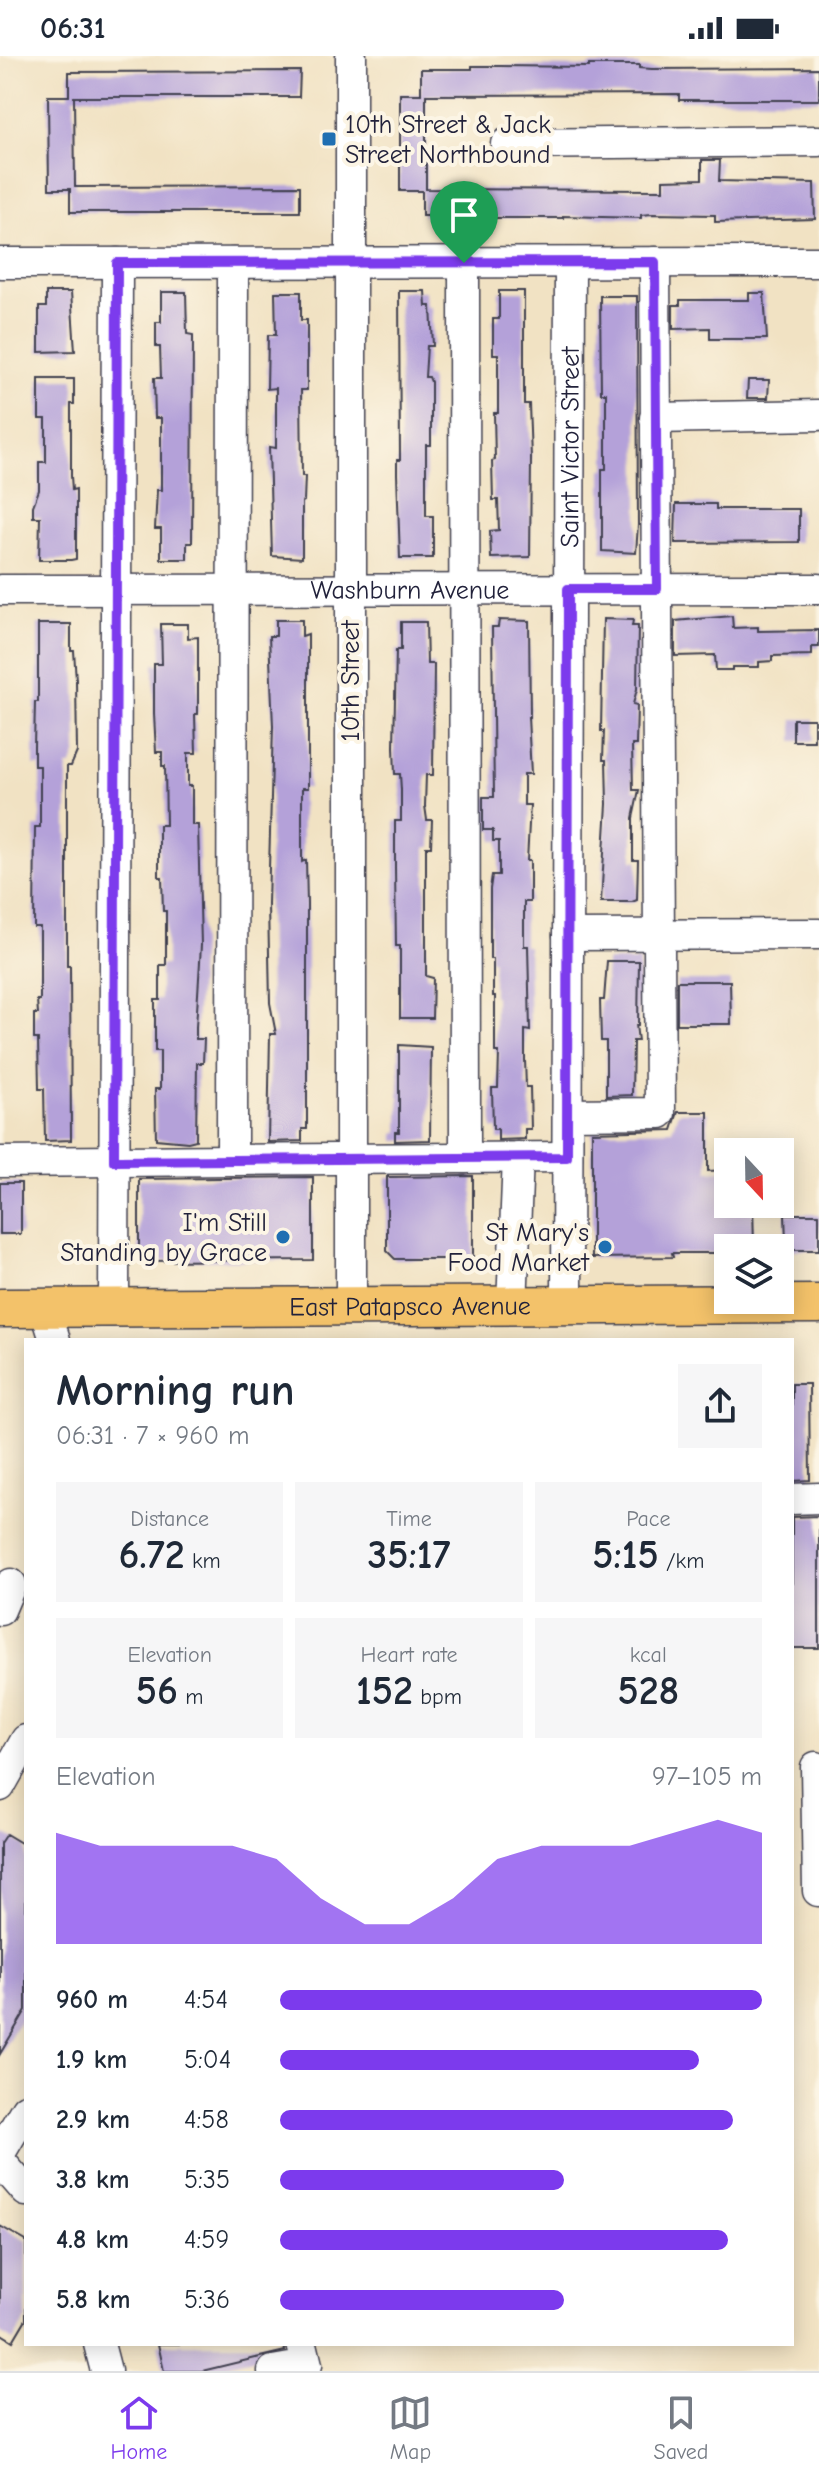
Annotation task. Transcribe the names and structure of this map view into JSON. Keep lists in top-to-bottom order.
{
  "streets": {
    "main road": ["East Patapsco Avenue"],
    "street": ["Saint Victor Street", "Washburn Avenue", "10th Street"]
  },
  "crossings": [
    ["Saint Victor Street", "Washburn Avenue"],
    ["Saint Victor Street", "East Patapsco Avenue"],
    ["Washburn Avenue", "10th Street"],
    ["10th Street", "East Patapsco Avenue"]
  ],
  "places": {
    "transit": ["10th Street & Jack Street Northbound"],
    "other": ["I'm Still Standing by Grace", "St Mary's Food Market"]
  },
  "north": "bottom",
  "page": {
    "status": "06:31",
    "heading": ["Morning run", "06:31 · 7 × 960 m"],
    "stats": [
      ["Distance", "6.72 km"],
      ["Time", "35:17"],
      ["Pace", "5:15 /km"],
      ["Elevation", "56 m"],
      ["Heart rate", "152 bpm"],
      ["kcal", "528"]
    ],
    "chart": ["Elevation", "97–105 m"],
    "list": [
      {
        "name": "960 m",
        "note": "4:54"
      },
      {
        "name": "1.9 km",
        "note": "5:04"
      },
      {
        "name": "2.9 km",
        "note": "4:58"
      },
      {
        "name": "3.8 km",
        "note": "5:35"
      },
      {
        "name": "4.8 km",
        "note": "4:59"
      },
      {
        "name": "5.8 km",
        "note": "5:36"
      }
    ],
    "tabs": ["Home", "Map", "Saved"]
  }
}
